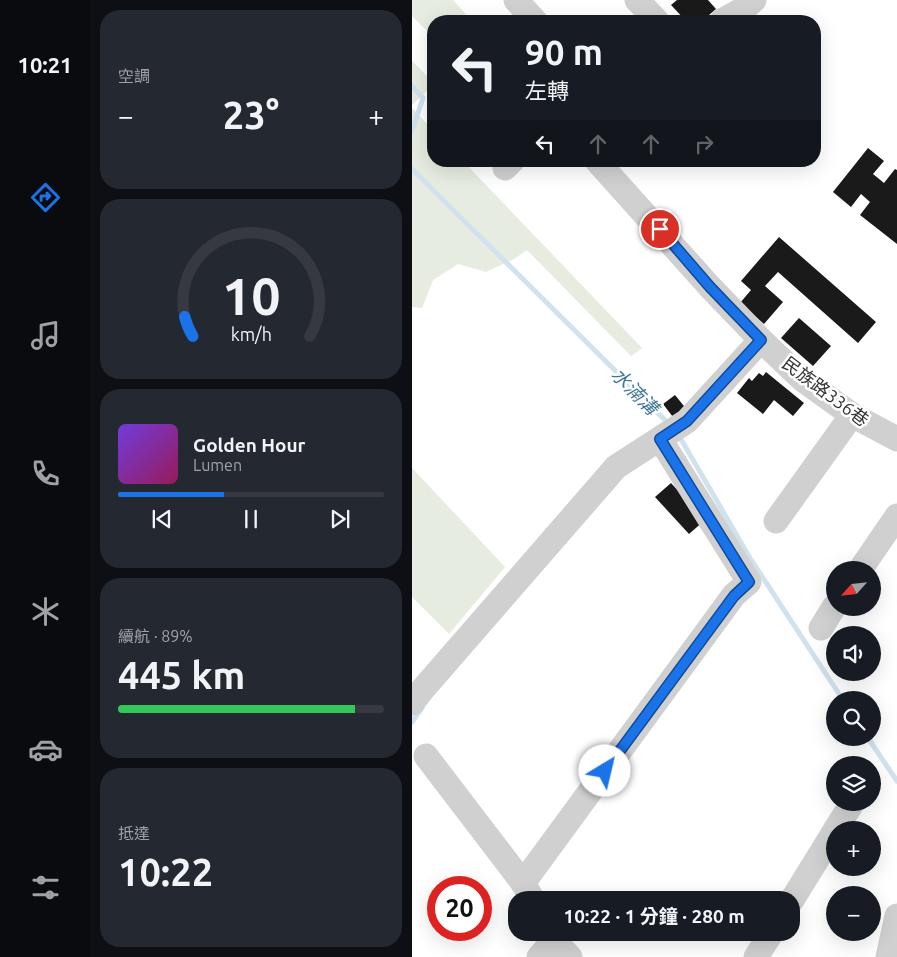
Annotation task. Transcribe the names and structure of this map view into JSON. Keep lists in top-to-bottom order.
{
  "streets": {
    "lane": ["民族路336巷"]
  },
  "water": ["水湳溝"],
  "north": "bottom left",
  "page": {
    "tabs": "10:21",
    "tile": [
      "空調",
      ["續航 · 89%", "445 km"],
      ["抵達", "10:22"]
    ],
    "turn": ["90 m", "左轉"],
    "heat": ["−", "23°", "+"],
    "song": ["Golden Hour", "Lumen"],
    "map_buttons": ["+", "−"],
    "limit": "20",
    "trip": "10:22 · 1 分鐘 · 280 m",
    "gauge": ["10", "km/h"]
  }
}
